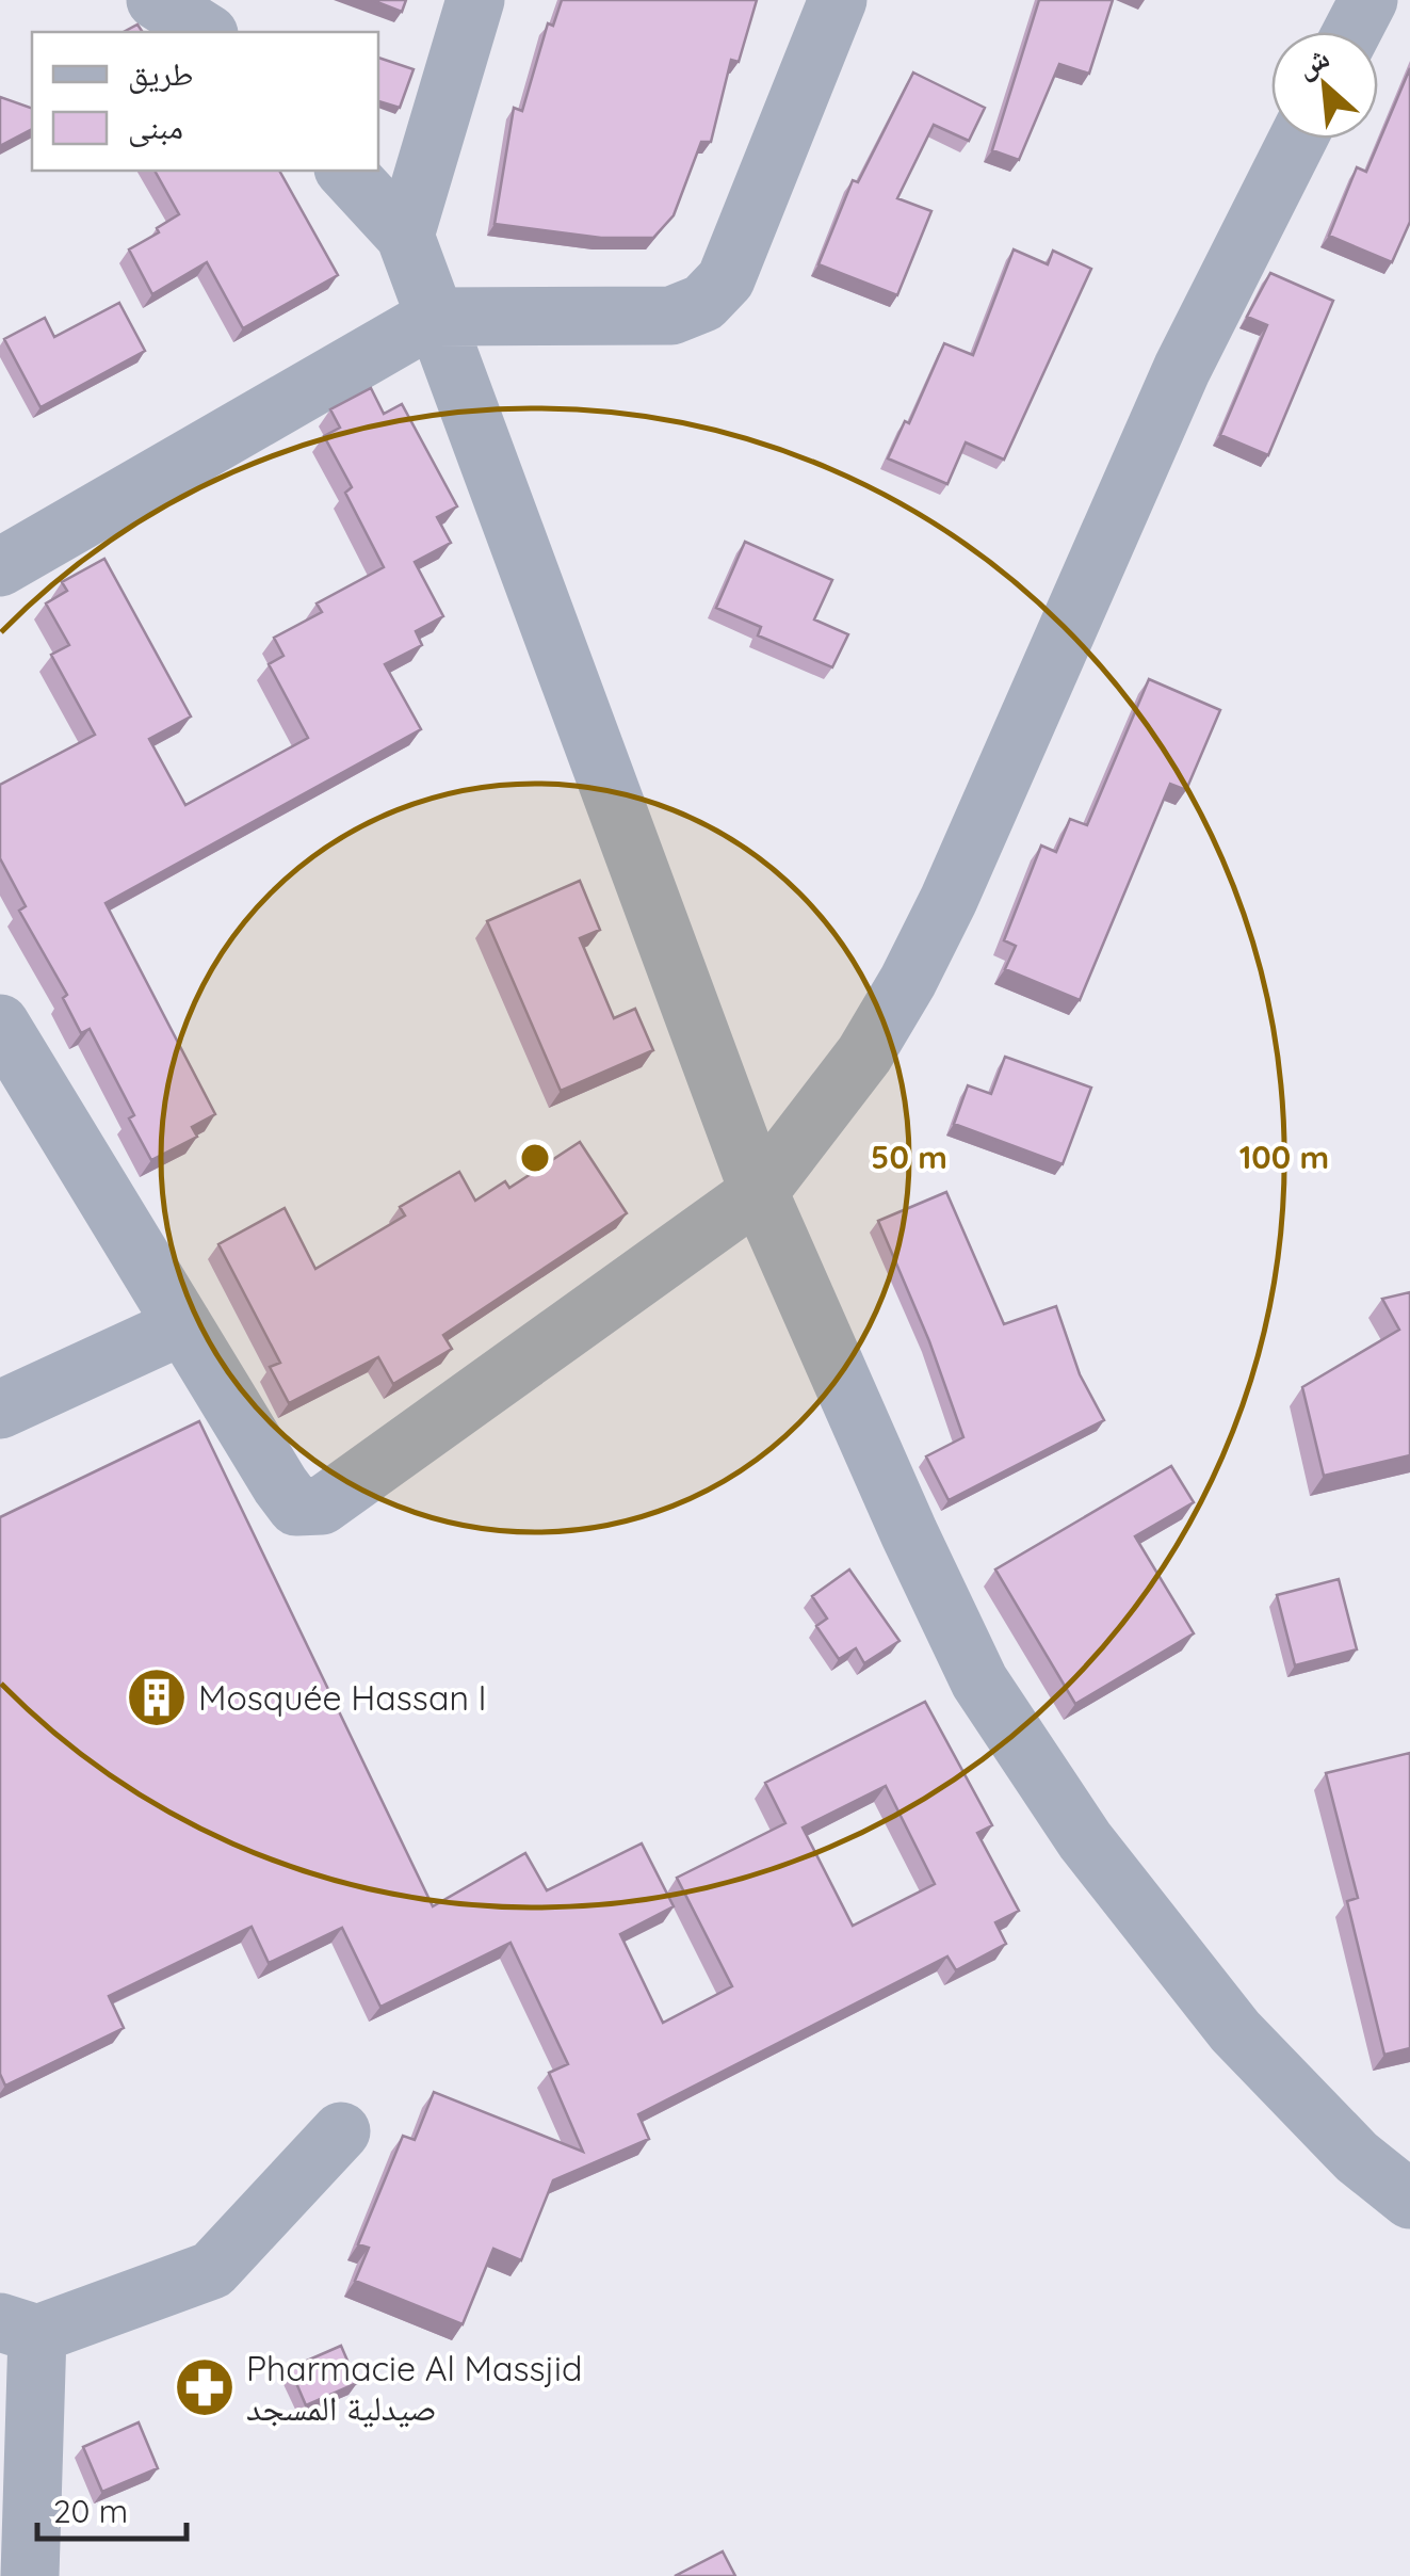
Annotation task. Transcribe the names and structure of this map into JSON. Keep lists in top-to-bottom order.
{
  "places": {
    "building": ["Mosquée Hassan I"],
    "pharmacy": ["Pharmacie Al Massjid صيدلية المسجد"]
  },
  "legend": ["طريق", "مبنى"],
  "scale_bar": "20 m",
  "north": "top left",
  "rings": ["50 m", "100 m"]
}
